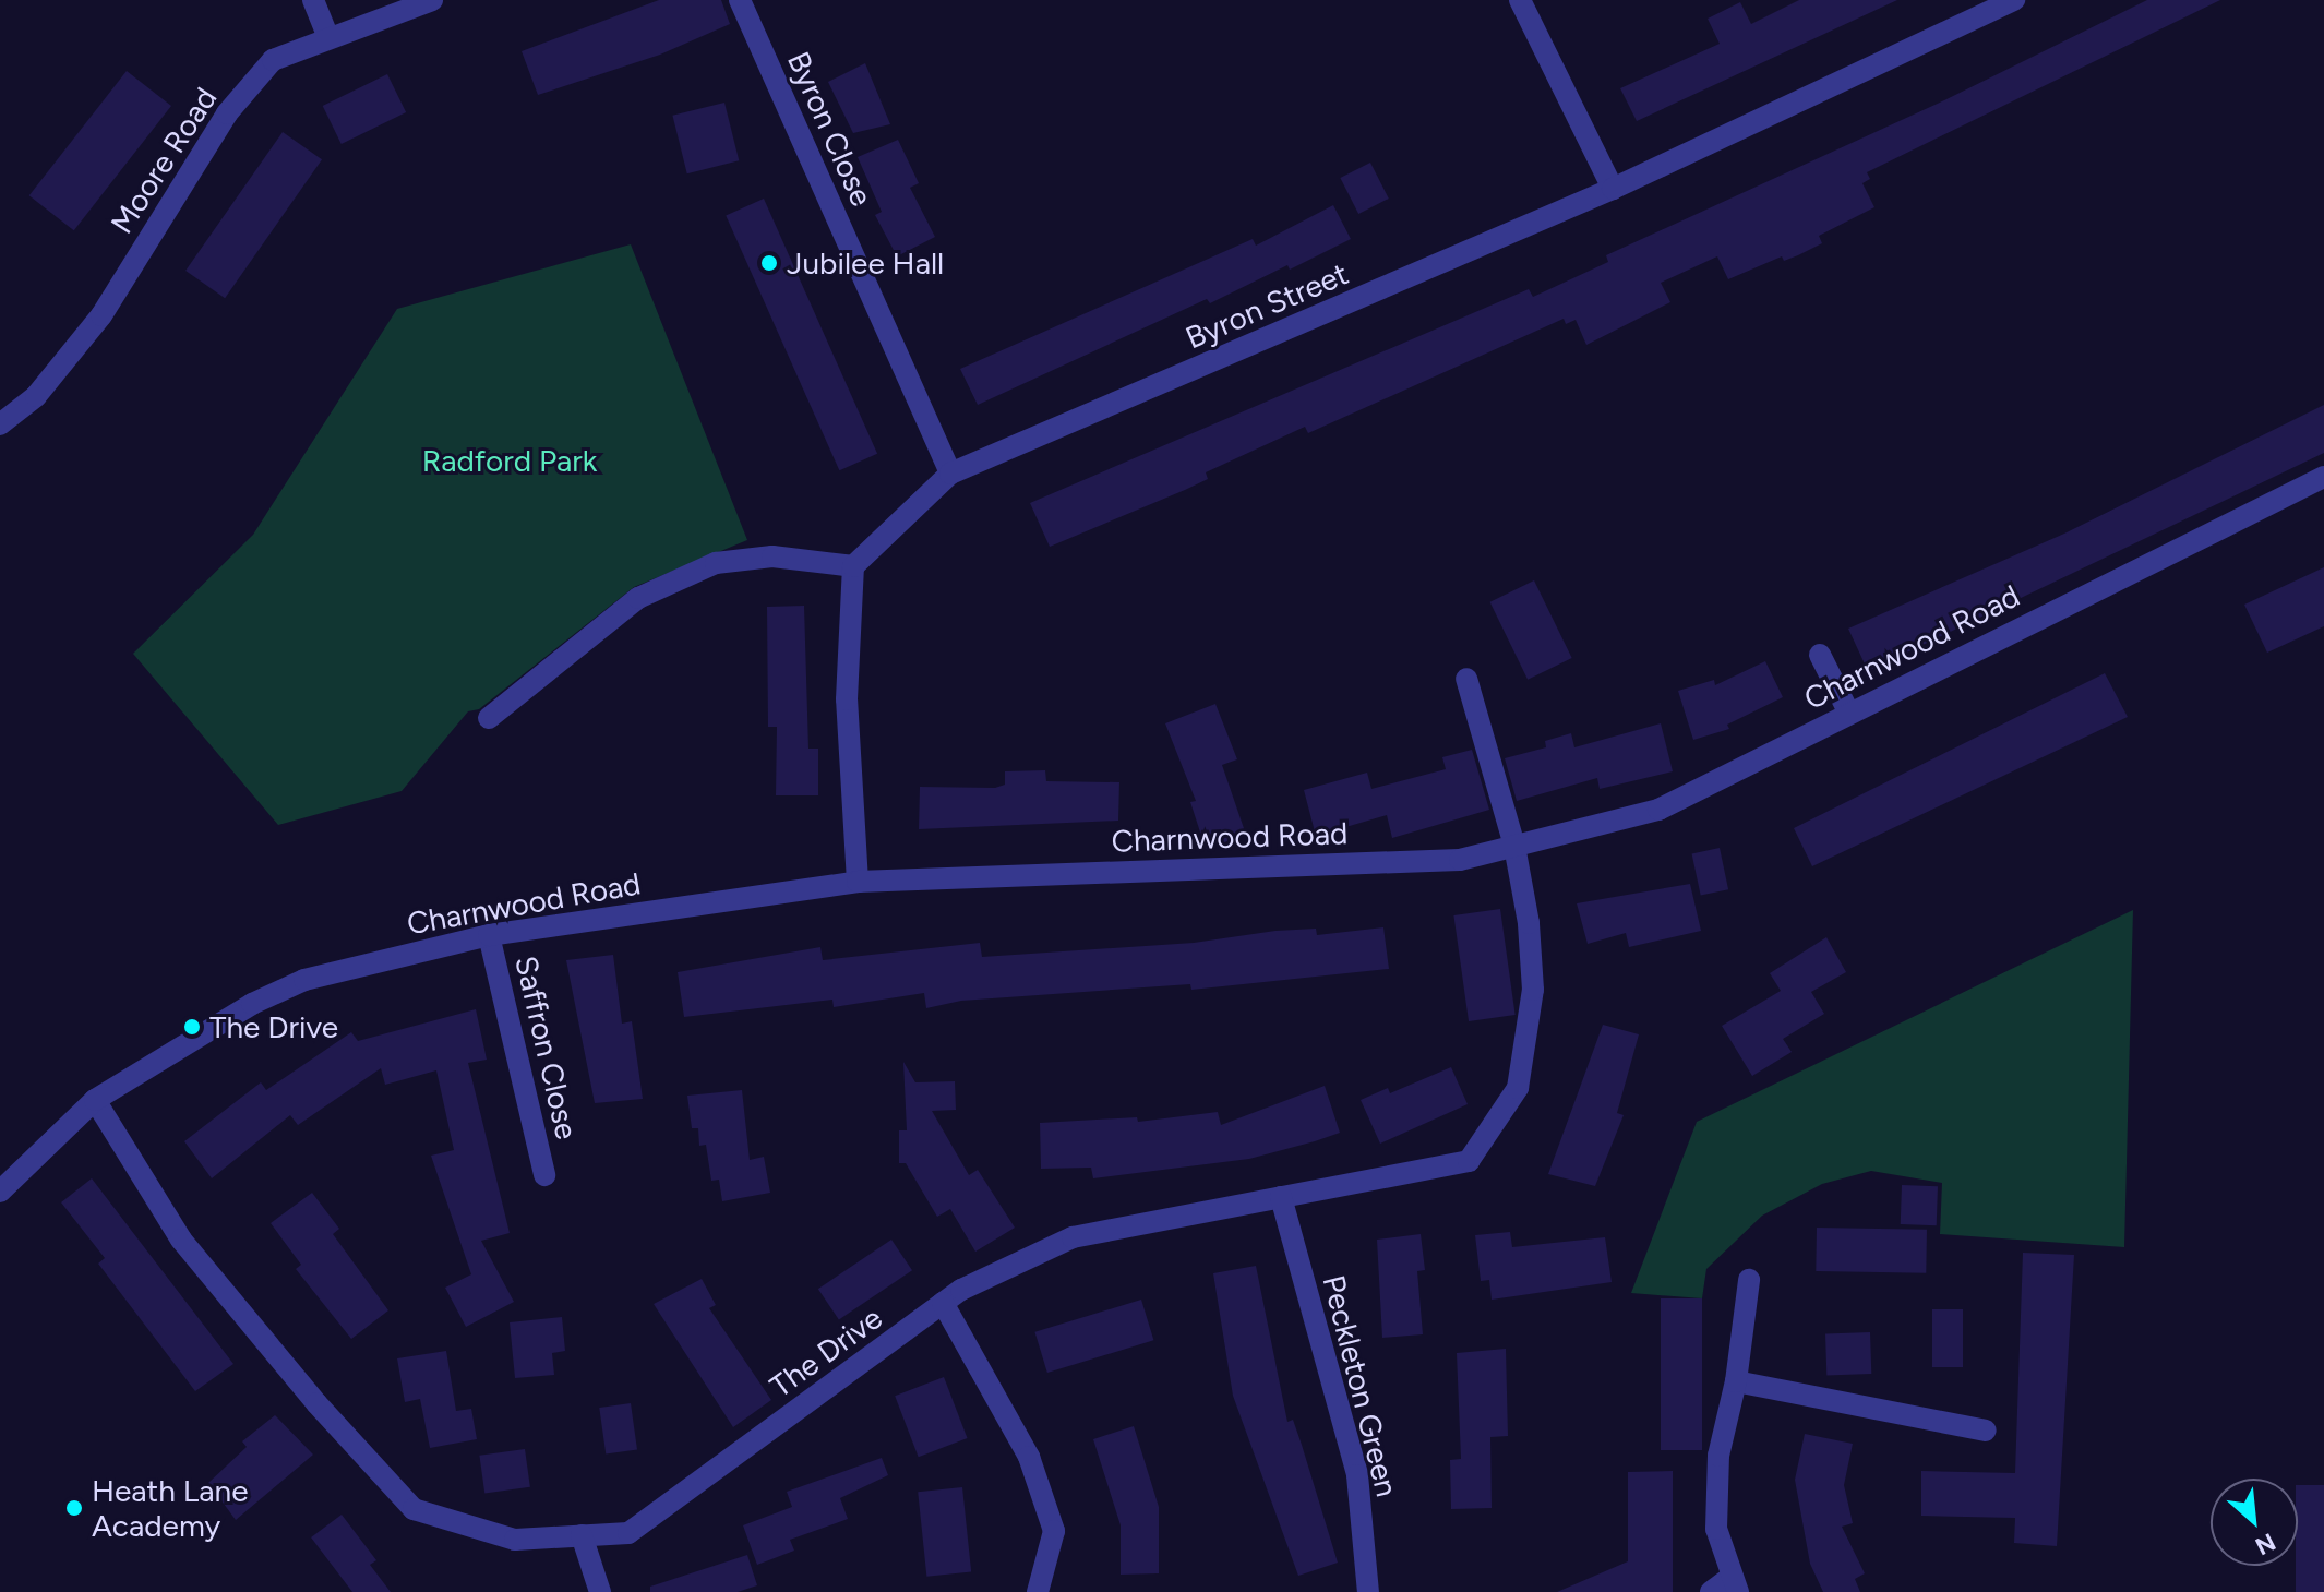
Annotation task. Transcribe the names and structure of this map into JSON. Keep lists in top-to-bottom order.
{
  "streets": {
    "street": [
      "Byron Close",
      "Moore Road",
      "Byron Street",
      "Charnwood Road",
      "Saffron Close",
      "The Drive",
      "Peckleton Green"
    ]
  },
  "crossings": [
    ["Byron Close", "Byron Street"],
    ["Charnwood Road", "Saffron Close"],
    ["Charnwood Road", "The Drive"],
    ["The Drive", "Peckleton Green"]
  ],
  "parks": ["Radford Park"],
  "places": ["Jubilee Hall", "The Drive", "Heath Lane Academy"],
  "north": "bottom right"
}
